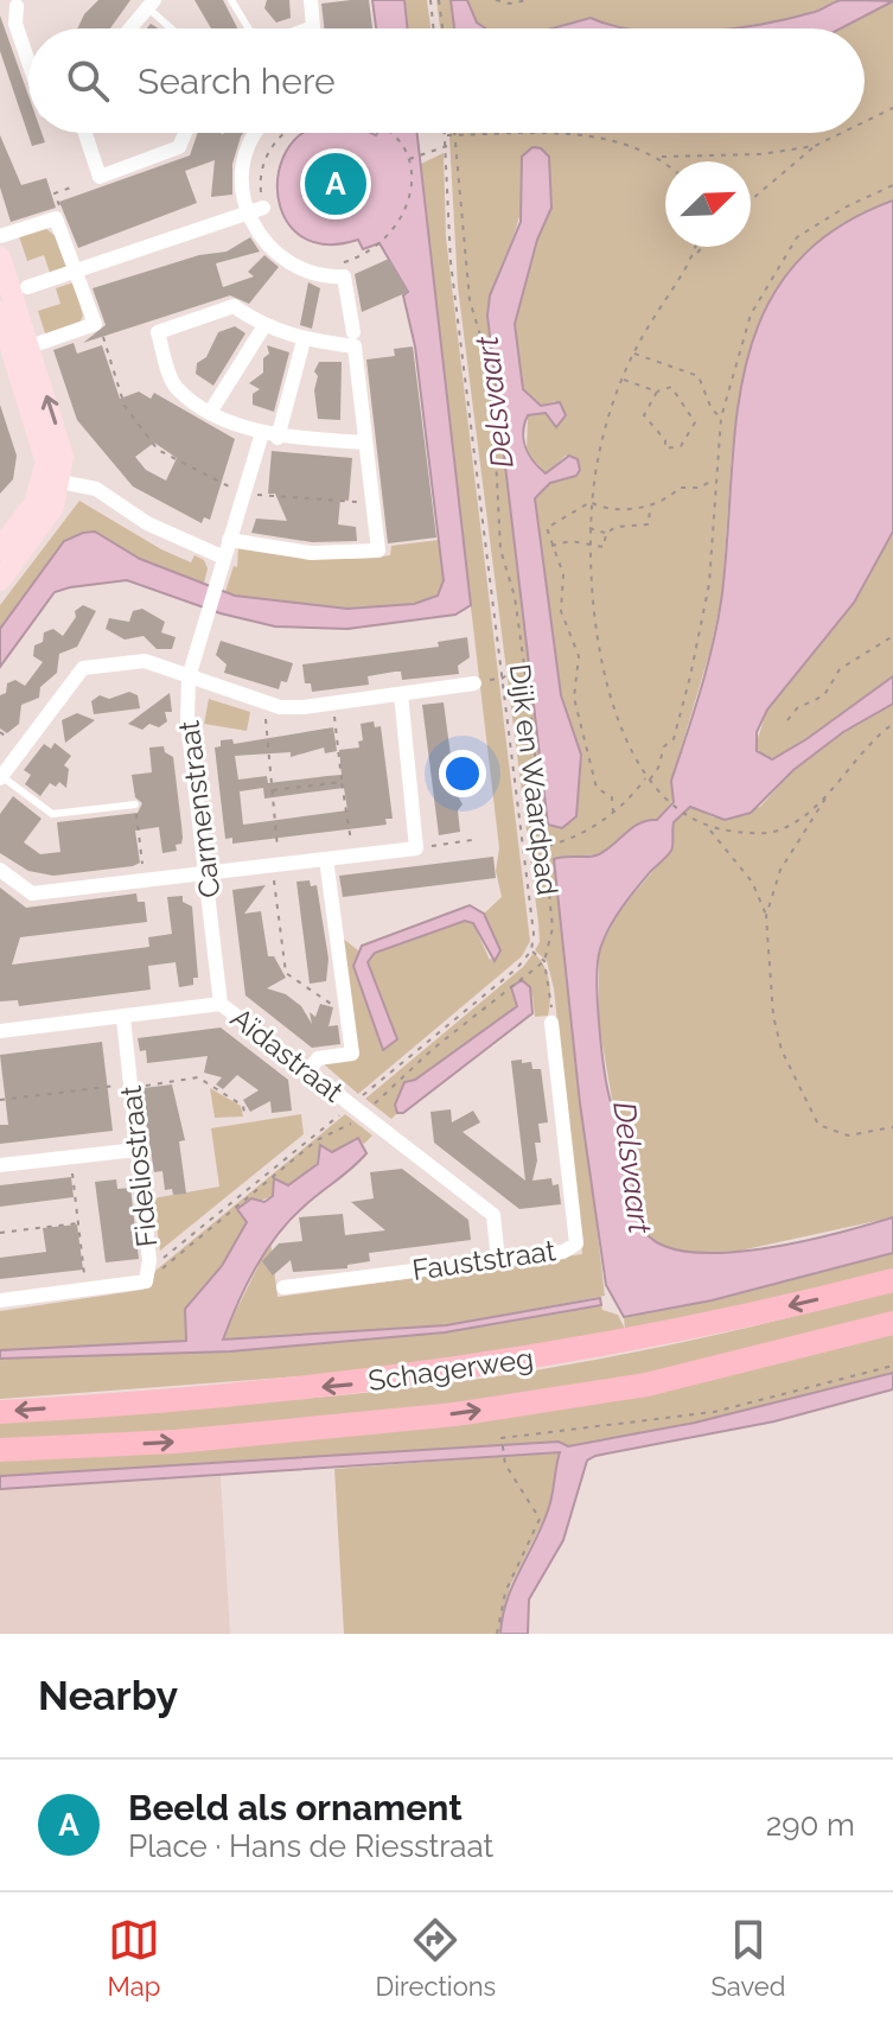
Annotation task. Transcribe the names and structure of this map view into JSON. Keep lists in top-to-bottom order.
{
  "streets": {
    "main road": ["Schagerweg"],
    "street": [
      "Carmenstraat",
      "Aïdastraat",
      "Fideliostraat",
      "Fauststraat"
    ],
    "path": ["Dijk en Waardpad"]
  },
  "crossings": [
    ["Carmenstraat", "Aïdastraat"],
    ["Aïdastraat", "Fideliostraat"],
    ["Aïdastraat", "Fauststraat"]
  ],
  "water": ["Delsvaart"],
  "north": "top right",
  "page": {
    "search": "Search here",
    "pins": "A",
    "heading": "Nearby",
    "list": [
      {
        "mark": "A",
        "name": "Beeld als ornament",
        "note": "Place · Hans de Riesstraat",
        "value": "290 m"
      }
    ],
    "nav": ["Map", "Directions", "Saved"]
  }
}
